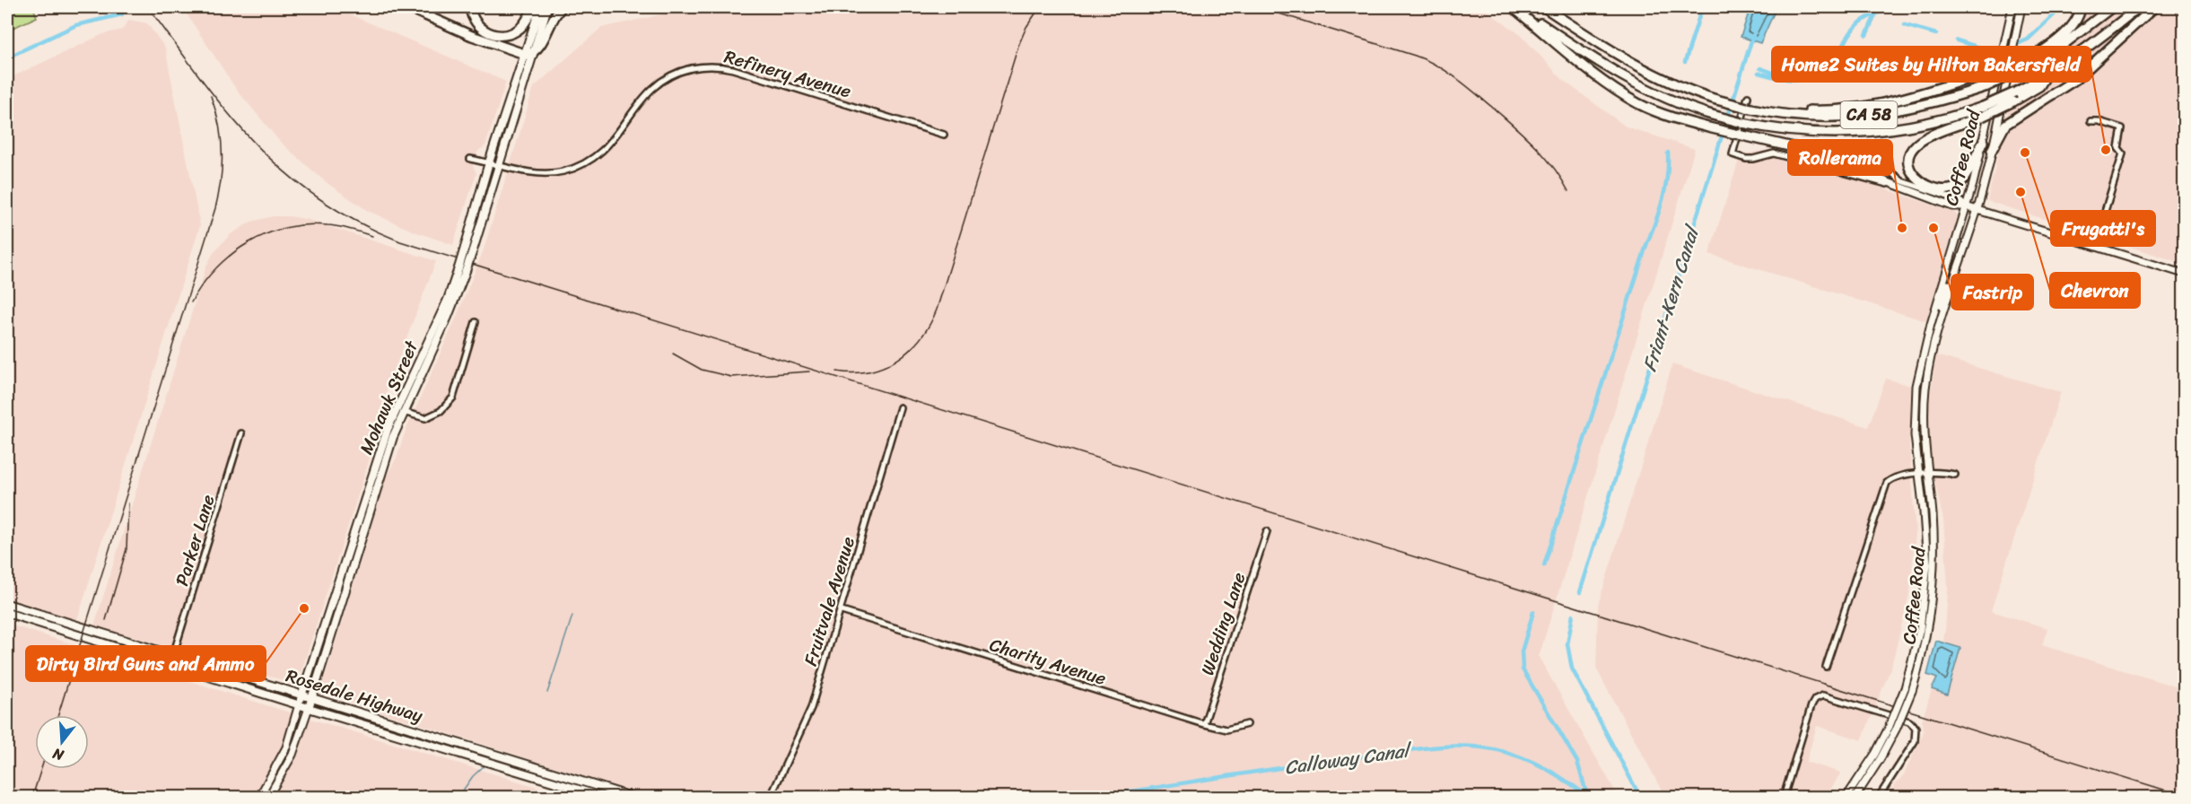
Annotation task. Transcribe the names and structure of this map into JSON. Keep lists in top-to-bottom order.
{
  "streets": {
    "highway": ["CA 58"],
    "main road": ["Coffee Road", "Mohawk Street", "Rosedale Highway"],
    "street": [
      "Refinery Avenue",
      "Parker Lane",
      "Fruitvale Avenue",
      "Wedding Lane",
      "Charity Avenue"
    ]
  },
  "crossings": [
    ["Refinery Avenue", "Mohawk Street"],
    ["Mohawk Street", "Rosedale Highway"],
    ["Parker Lane", "Rosedale Highway"],
    ["Fruitvale Avenue", "Charity Avenue"],
    ["Wedding Lane", "Charity Avenue"]
  ],
  "water": ["Friant-Kern Canal", "Calloway Canal"],
  "places": [
    "Home2 Suites by Hilton Bakersfield",
    "Frugatti's",
    "Chevron",
    "Rollerama",
    "Fastrip",
    "Dirty Bird Guns and Ammo"
  ],
  "north": "bottom"
}
